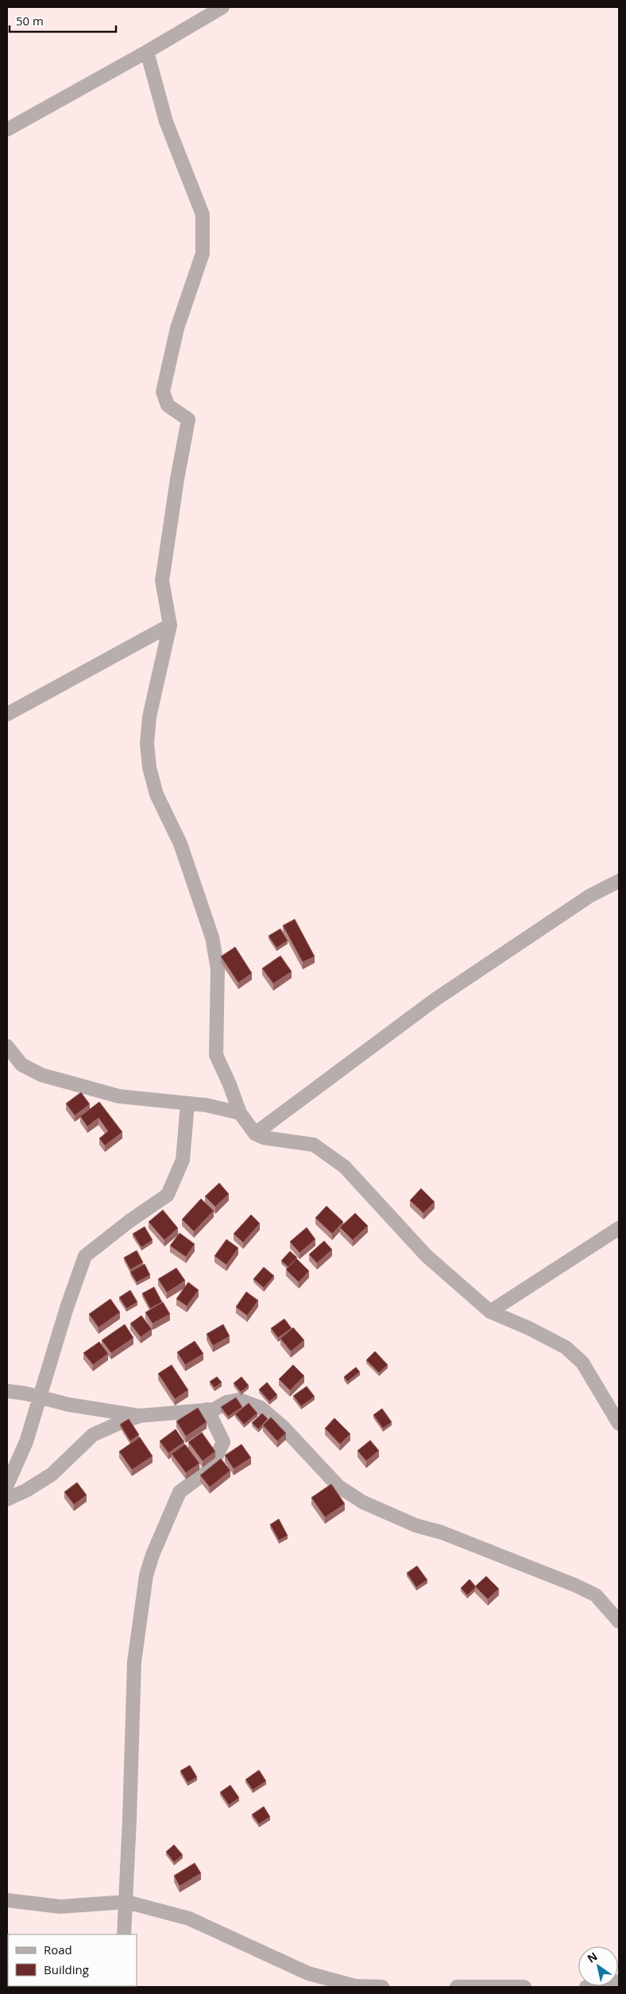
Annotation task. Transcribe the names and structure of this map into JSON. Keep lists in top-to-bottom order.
{
  "legend": ["Road", "Building"],
  "scale_bar": "50 m",
  "north": "top left"
}
